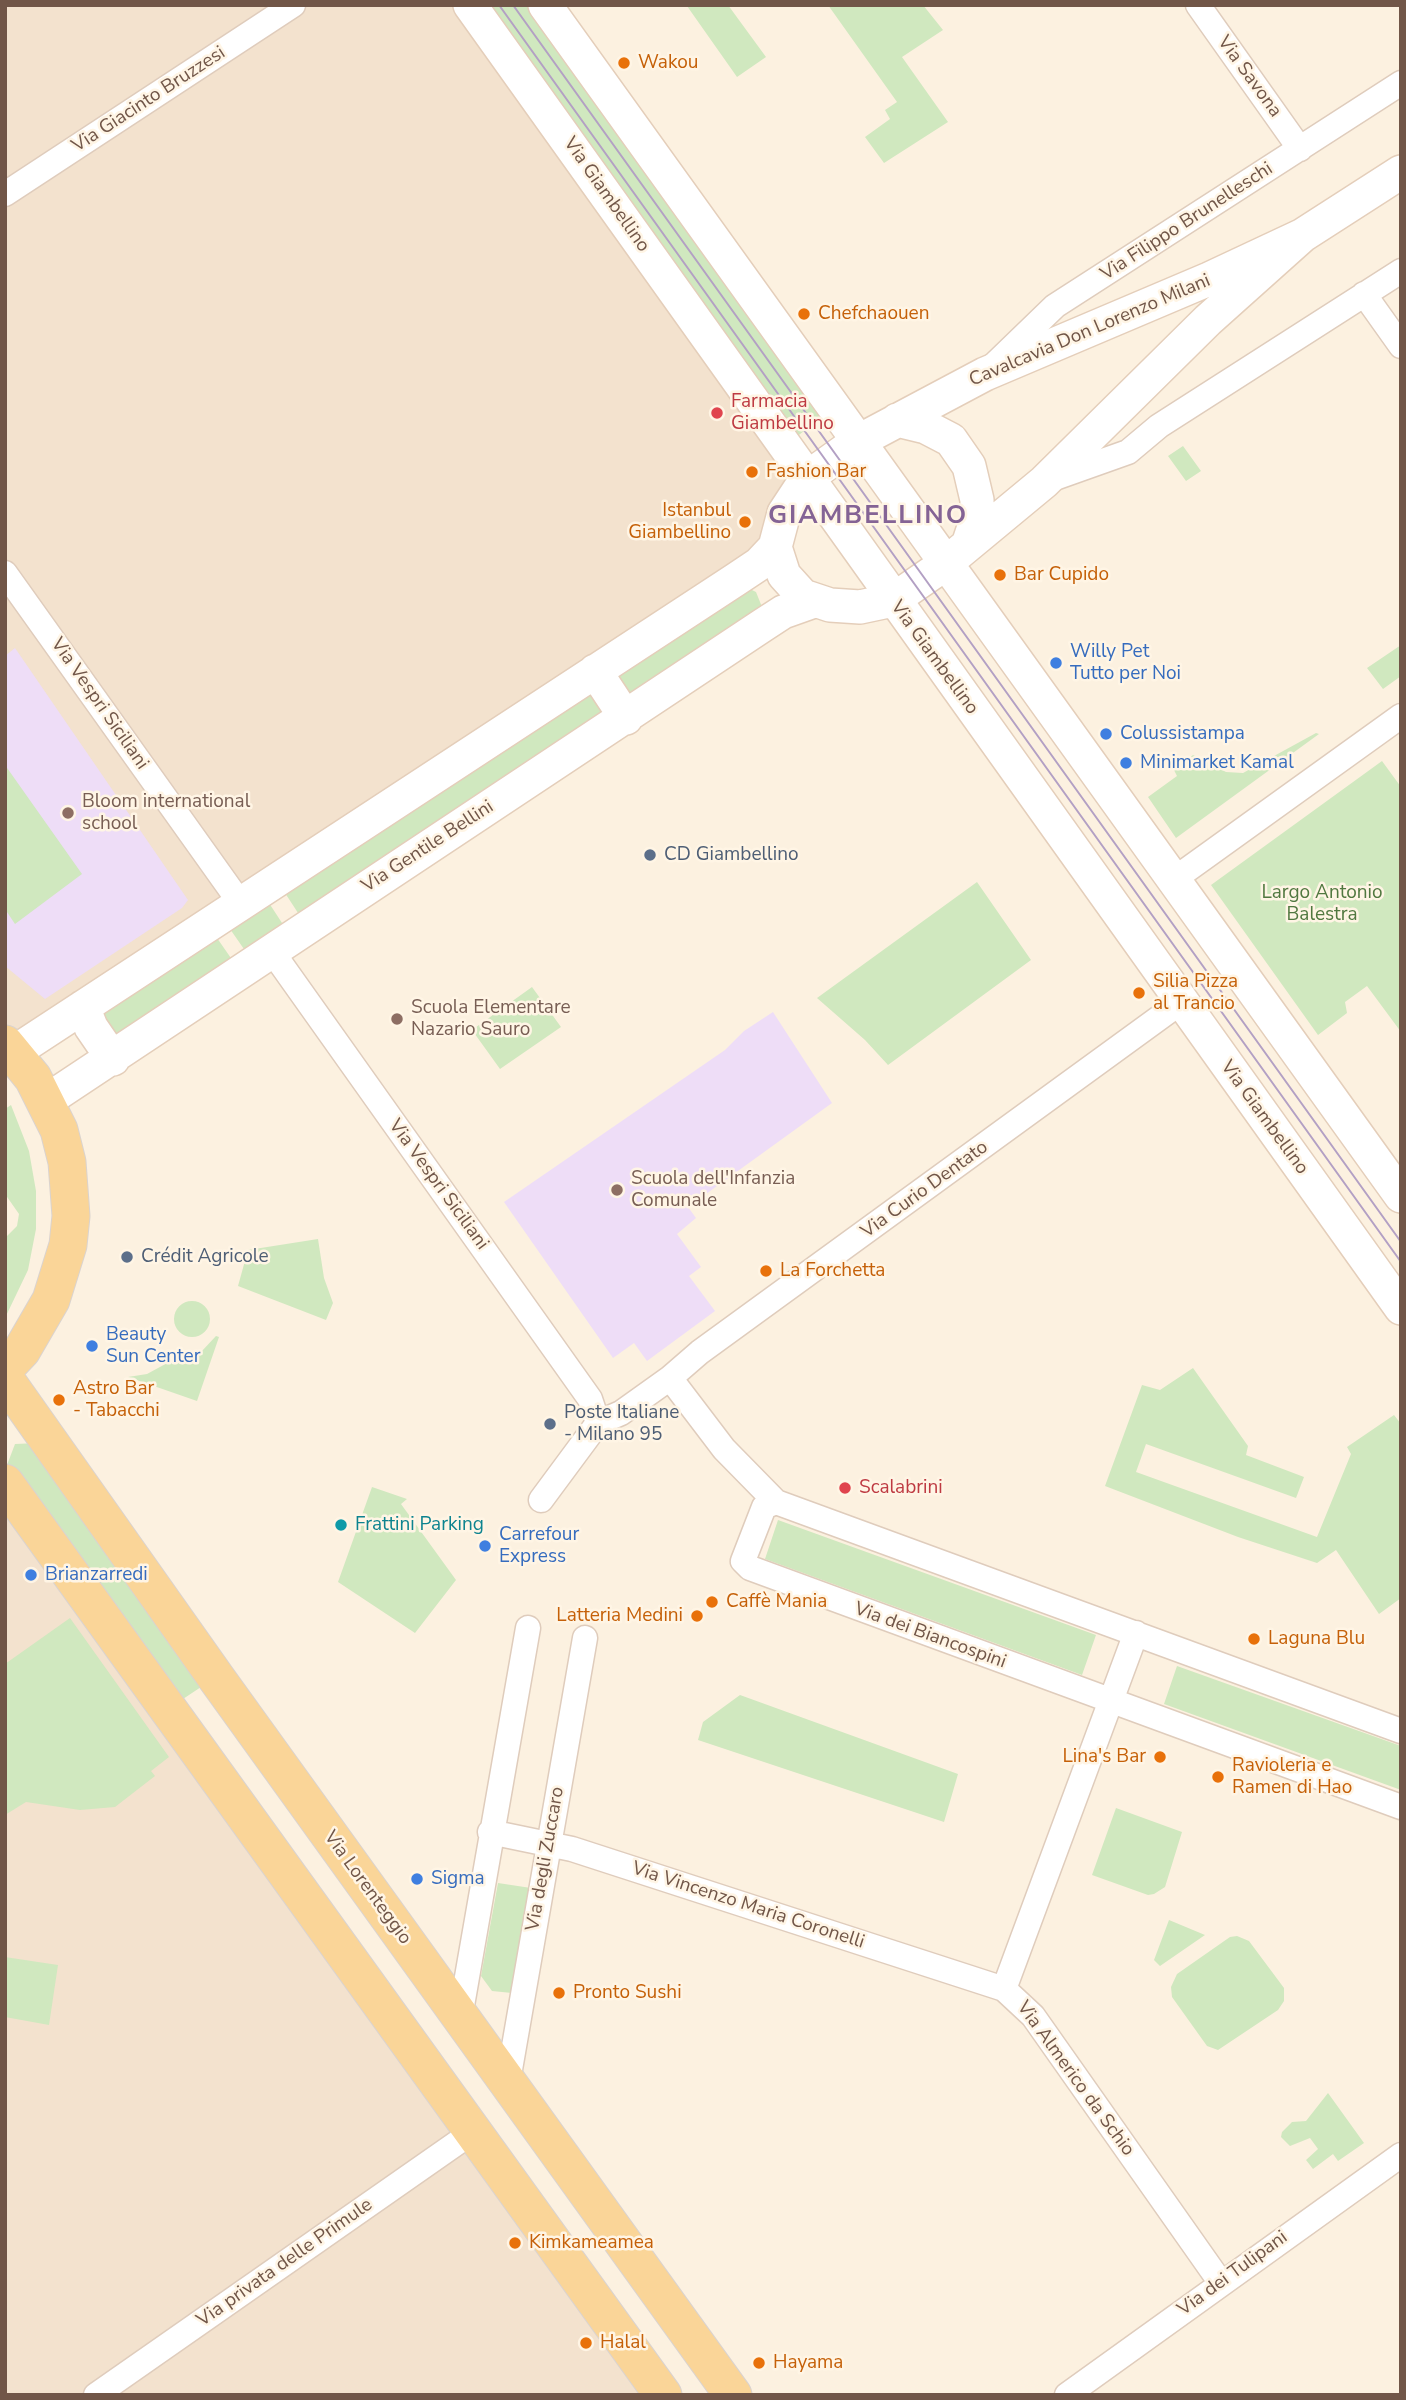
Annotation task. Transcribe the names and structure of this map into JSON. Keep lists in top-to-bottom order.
{
  "streets": {
    "main road": [
      "Via Giambellino",
      "Cavalcavia Don Lorenzo Milani",
      "Via Gentile Bellini",
      "Via Lorenteggio"
    ],
    "street": [
      "Via Savona",
      "Via Giacinto Bruzzesi",
      "Via Filippo Brunelleschi",
      "Via Vespri Siciliani",
      "Via Curio Dentato",
      "Via dei Biancospini",
      "Via degli Zuccaro",
      "Via Vincenzo Maria Coronelli",
      "Via Almerico da Schio",
      "Via privata delle Primule",
      "Via dei Tulipani"
    ]
  },
  "crossings": [
    ["Via Savona", "Via Filippo Brunelleschi"],
    ["Via Giambellino", "Cavalcavia Don Lorenzo Milani"],
    ["Via Giambellino", "Via Curio Dentato"],
    ["Via Filippo Brunelleschi", "Cavalcavia Don Lorenzo Milani"],
    ["Via Vespri Siciliani", "Via Gentile Bellini"],
    ["Via Vespri Siciliani", "Via Curio Dentato"],
    ["Via dei Biancospini", "Via Almerico da Schio"],
    ["Via degli Zuccaro", "Via Lorenteggio"],
    ["Via degli Zuccaro", "Via Vincenzo Maria Coronelli"],
    ["Via Vincenzo Maria Coronelli", "Via Almerico da Schio"],
    ["Via Almerico da Schio", "Via dei Tulipani"]
  ],
  "districts": ["GIAMBELLINO"],
  "parks": ["Largo Antonio Balestra"],
  "places": [
    "Wakou",
    "Chefchaouen",
    "Farmacia Giambellino",
    "Fashion Bar",
    "Istanbul Giambellino",
    "Bar Cupido",
    "Willy Pet Tutto per Noi",
    "Colussistampa",
    "Minimarket Kamal",
    "Bloom international school",
    "CD Giambellino",
    "Silia Pizza al Trancio",
    "Scuola Elementare Nazario Sauro",
    "Scuola dell'Infanzia Comunale",
    "Crédit Agricole",
    "La Forchetta",
    "Beauty Sun Center",
    "Astro Bar - Tabacchi",
    "Poste Italiane - Milano 95",
    "Scalabrini",
    "Frattini Parking",
    "Carrefour Express",
    "Brianzarredi",
    "Caffè Mania",
    "Latteria Medini",
    "Laguna Blu",
    "Lina's Bar",
    "Ravioleria e Ramen di Hao",
    "Sigma",
    "Pronto Sushi",
    "Kimkameamea",
    "Halal",
    "Hayama"
  ]
}
